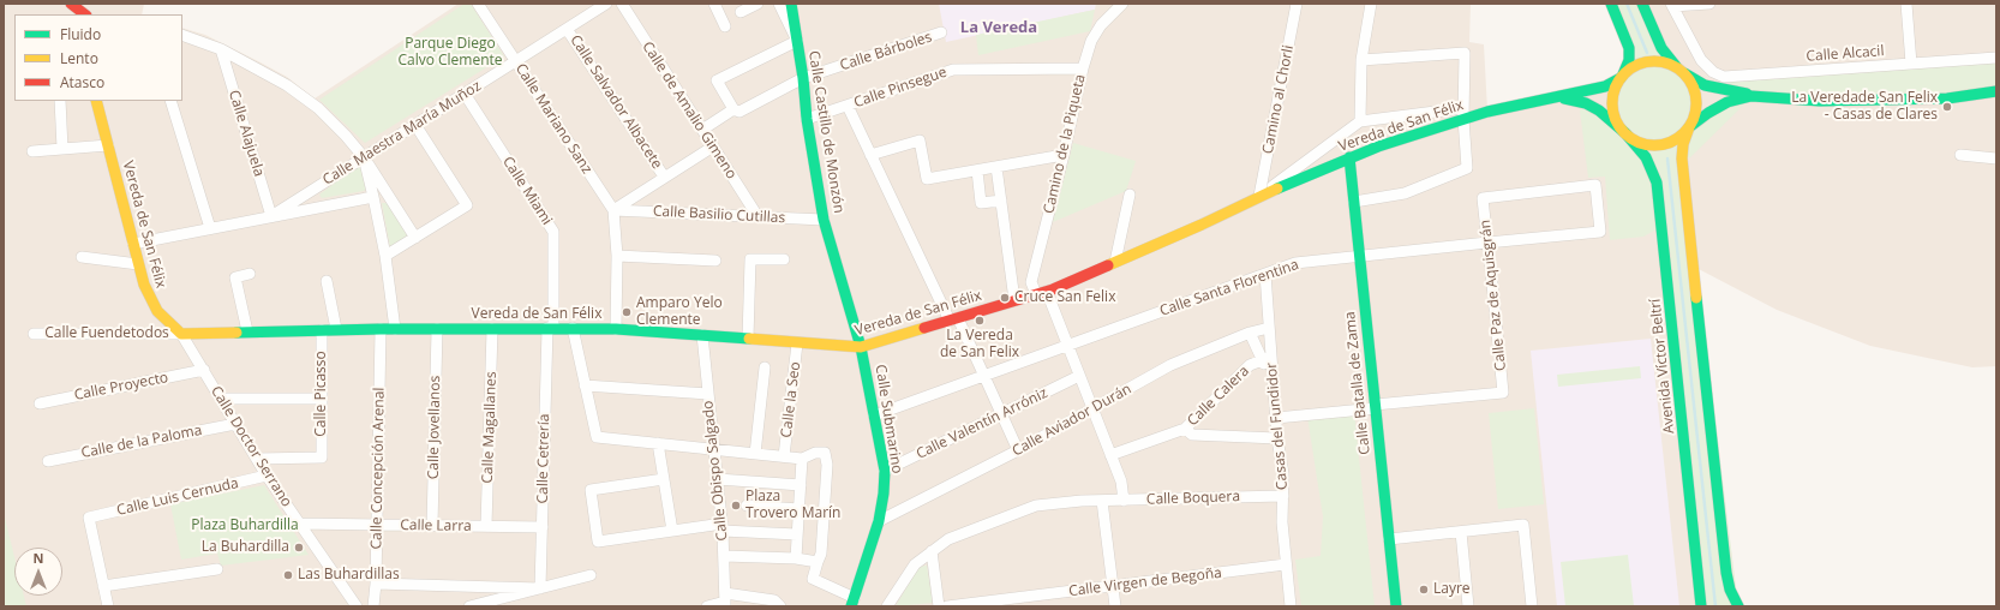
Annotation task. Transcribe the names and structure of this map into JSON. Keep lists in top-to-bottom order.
{
  "streets": {
    "main road": [
      "Vereda de San Félix",
      "Calle Castillo de Monzón",
      "Avenida Víctor Beltrí",
      "Calle Batalla de Zama",
      "Calle Submarino"
    ],
    "street": [
      "Calle Bárboles",
      "Calle Alcacil",
      "Calle Pinsegue",
      "Camino al Chorli",
      "Calle Salvador Albacete",
      "Calle de Amalio Gimeno",
      "Calle Mariano Sanz",
      "Calle Alajuela",
      "Calle Maestra María Muñoz",
      "Camino de la Piqueta",
      "Calle Miami",
      "Calle Basilio Cutillas",
      "Calle Santa Florentina",
      "Calle Paz de Aquisgrán",
      "Calle Fuendetodos",
      "Calle Proyecto",
      "Calle Picasso",
      "Calle Calera",
      "Calle la Seo",
      "Calle Aviador Durán",
      "Calle Valentín Arróniz",
      "Casas del Fundidor",
      "Calle Jovellanos",
      "Calle Magallanes",
      "Calle de la Paloma",
      "Calle Doctor Serrano",
      "Calle Cetrería",
      "Calle Concepción Arenal",
      "Calle Obispo Salgado",
      "Calle Luis Cernuda",
      "Calle Boquera",
      "Calle Larra",
      "Calle Virgen de Begoña"
    ]
  },
  "crossings": [
    ["Calle Bárboles", "Calle de Amalio Gimeno"],
    ["Calle Bárboles", "Calle Castillo de Monzón"],
    ["Calle Pinsegue", "Calle Castillo de Monzón"],
    ["Calle Pinsegue", "Camino de la Piqueta"],
    ["Camino al Chorli", "Vereda de San Félix"],
    ["Calle Salvador Albacete", "Calle Maestra María Muñoz"],
    ["Calle de Amalio Gimeno", "Calle Basilio Cutillas"],
    ["Calle Mariano Sanz", "Calle Maestra María Muñoz"],
    ["Calle Mariano Sanz", "Calle Basilio Cutillas"],
    ["Vereda de San Félix", "Calle Castillo de Monzón"],
    ["Vereda de San Félix", "Calle Maestra María Muñoz"],
    ["Vereda de San Félix", "Camino de la Piqueta"],
    ["Vereda de San Félix", "Calle Miami"],
    ["Vereda de San Félix", "Calle Fuendetodos"],
    ["Vereda de San Félix", "Avenida Víctor Beltrí"],
    ["Vereda de San Félix", "Calle Batalla de Zama"],
    ["Vereda de San Félix", "Calle Picasso"],
    ["Vereda de San Félix", "Calle la Seo"],
    ["Vereda de San Félix", "Calle Submarino"],
    ["Vereda de San Félix", "Calle Jovellanos"],
    ["Vereda de San Félix", "Calle Magallanes"],
    ["Vereda de San Félix", "Calle Doctor Serrano"],
    ["Vereda de San Félix", "Calle Cetrería"],
    ["Vereda de San Félix", "Calle Concepción Arenal"],
    ["Vereda de San Félix", "Calle Obispo Salgado"],
    ["Calle Castillo de Monzón", "Calle Basilio Cutillas"],
    ["Calle Castillo de Monzón", "Calle Submarino"],
    ["Calle Alajuela", "Calle Maestra María Muñoz"],
    ["Calle Maestra María Muñoz", "Calle Miami"],
    ["Calle Miami", "Calle Cetrería"],
    ["Calle Santa Florentina", "Calle Paz de Aquisgrán"],
    ["Calle Santa Florentina", "Calle Batalla de Zama"],
    ["Calle Santa Florentina", "Calle Submarino"],
    ["Calle Santa Florentina", "Casas del Fundidor"],
    ["Calle Paz de Aquisgrán", "Calle Batalla de Zama"],
    ["Calle Fuendetodos", "Calle Doctor Serrano"],
    ["Calle Proyecto", "Calle Doctor Serrano"],
    ["Calle Picasso", "Calle Doctor Serrano"],
    ["Calle Calera", "Casas del Fundidor"],
    ["Calle Submarino", "Calle Aviador Durán"],
    ["Calle Submarino", "Calle Valentín Arróniz"],
    ["Calle Aviador Durán", "Casas del Fundidor"],
    ["Casas del Fundidor", "Calle Boquera"],
    ["Casas del Fundidor", "Calle Virgen de Begoña"],
    ["Calle Jovellanos", "Calle Larra"],
    ["Calle Magallanes", "Calle Larra"],
    ["Calle de la Paloma", "Calle Doctor Serrano"],
    ["Calle Doctor Serrano", "Calle Luis Cernuda"],
    ["Calle Doctor Serrano", "Calle Larra"],
    ["Calle Cetrería", "Calle Larra"],
    ["Calle Concepción Arenal", "Calle Larra"]
  ],
  "districts": ["La Vereda"],
  "parks": ["Parque Diego Calvo Clemente", "Plaza Buhardilla"],
  "places": [
    "La Veredade San Felix - Casas de Clares",
    "Cruce San Felix",
    "Amparo Yelo Clemente",
    "La Vereda de San Felix",
    "Plaza Trovero Marín",
    "La Buhardilla",
    "Las Buhardillas",
    "Layre"
  ],
  "legend": ["Fluido", "Lento", "Atasco"],
  "north": "top"
}
